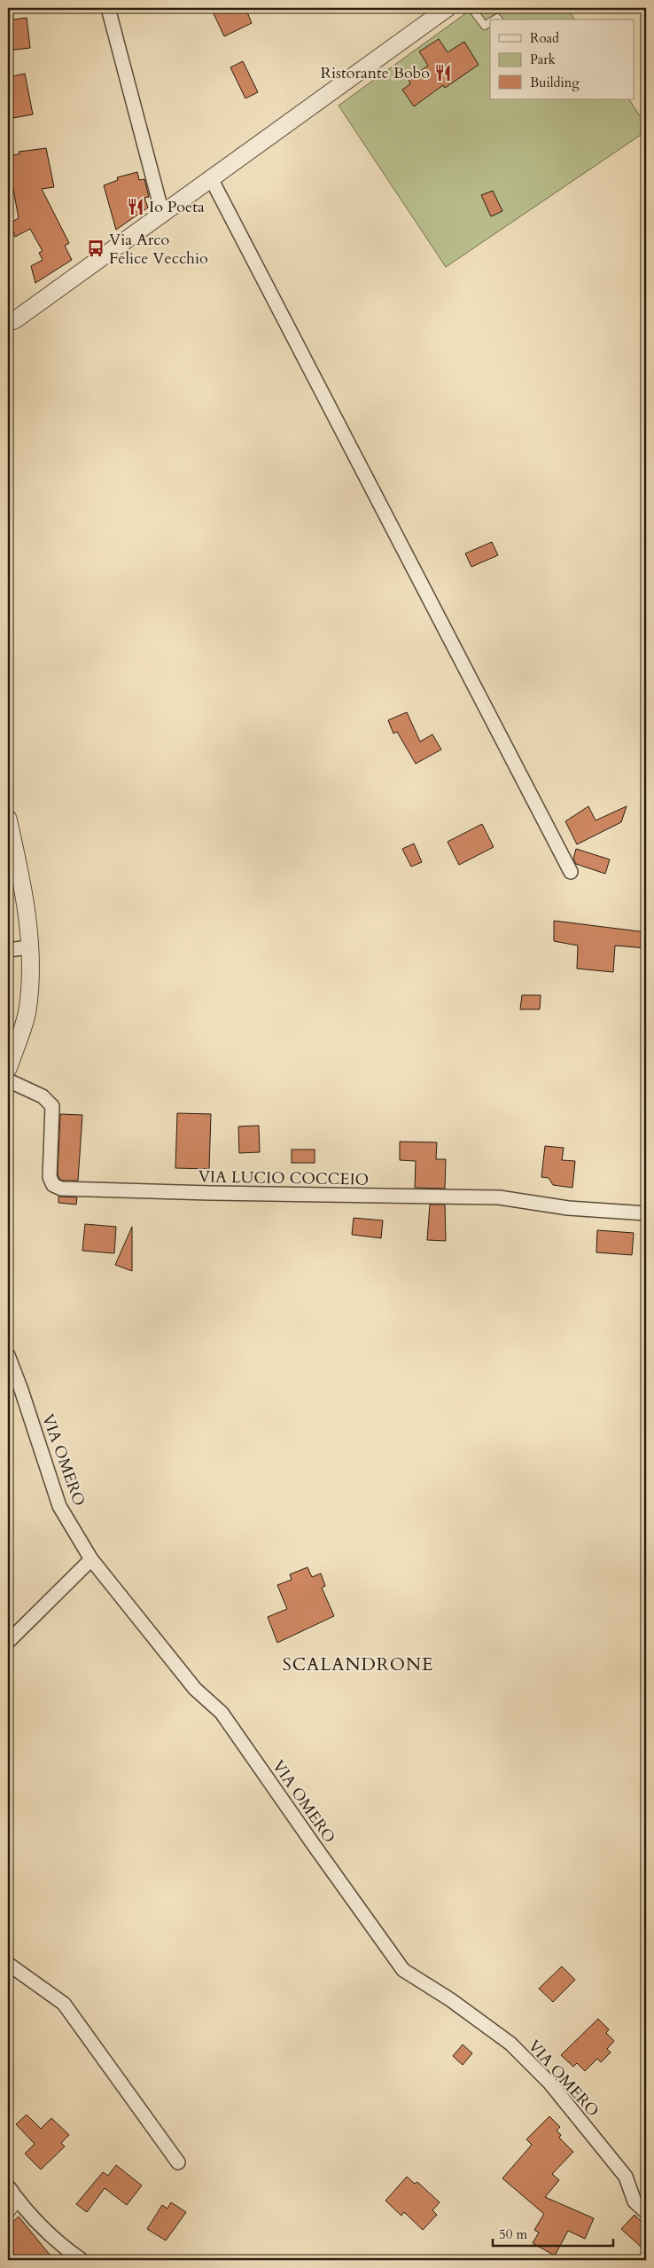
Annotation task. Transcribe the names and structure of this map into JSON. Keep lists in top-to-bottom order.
{
  "streets": {
    "street": ["VIA LUCIO COCCEIO", "VIA OMERO"]
  },
  "districts": ["SCALANDRONE"],
  "places": {
    "restaurant": ["Ristorante Bobo", "Io Poeta"],
    "bus stop": ["Via Arco Felice Vecchio"]
  },
  "legend": ["Road", "Park", "Building"],
  "scale_bar": "50 m"
}
